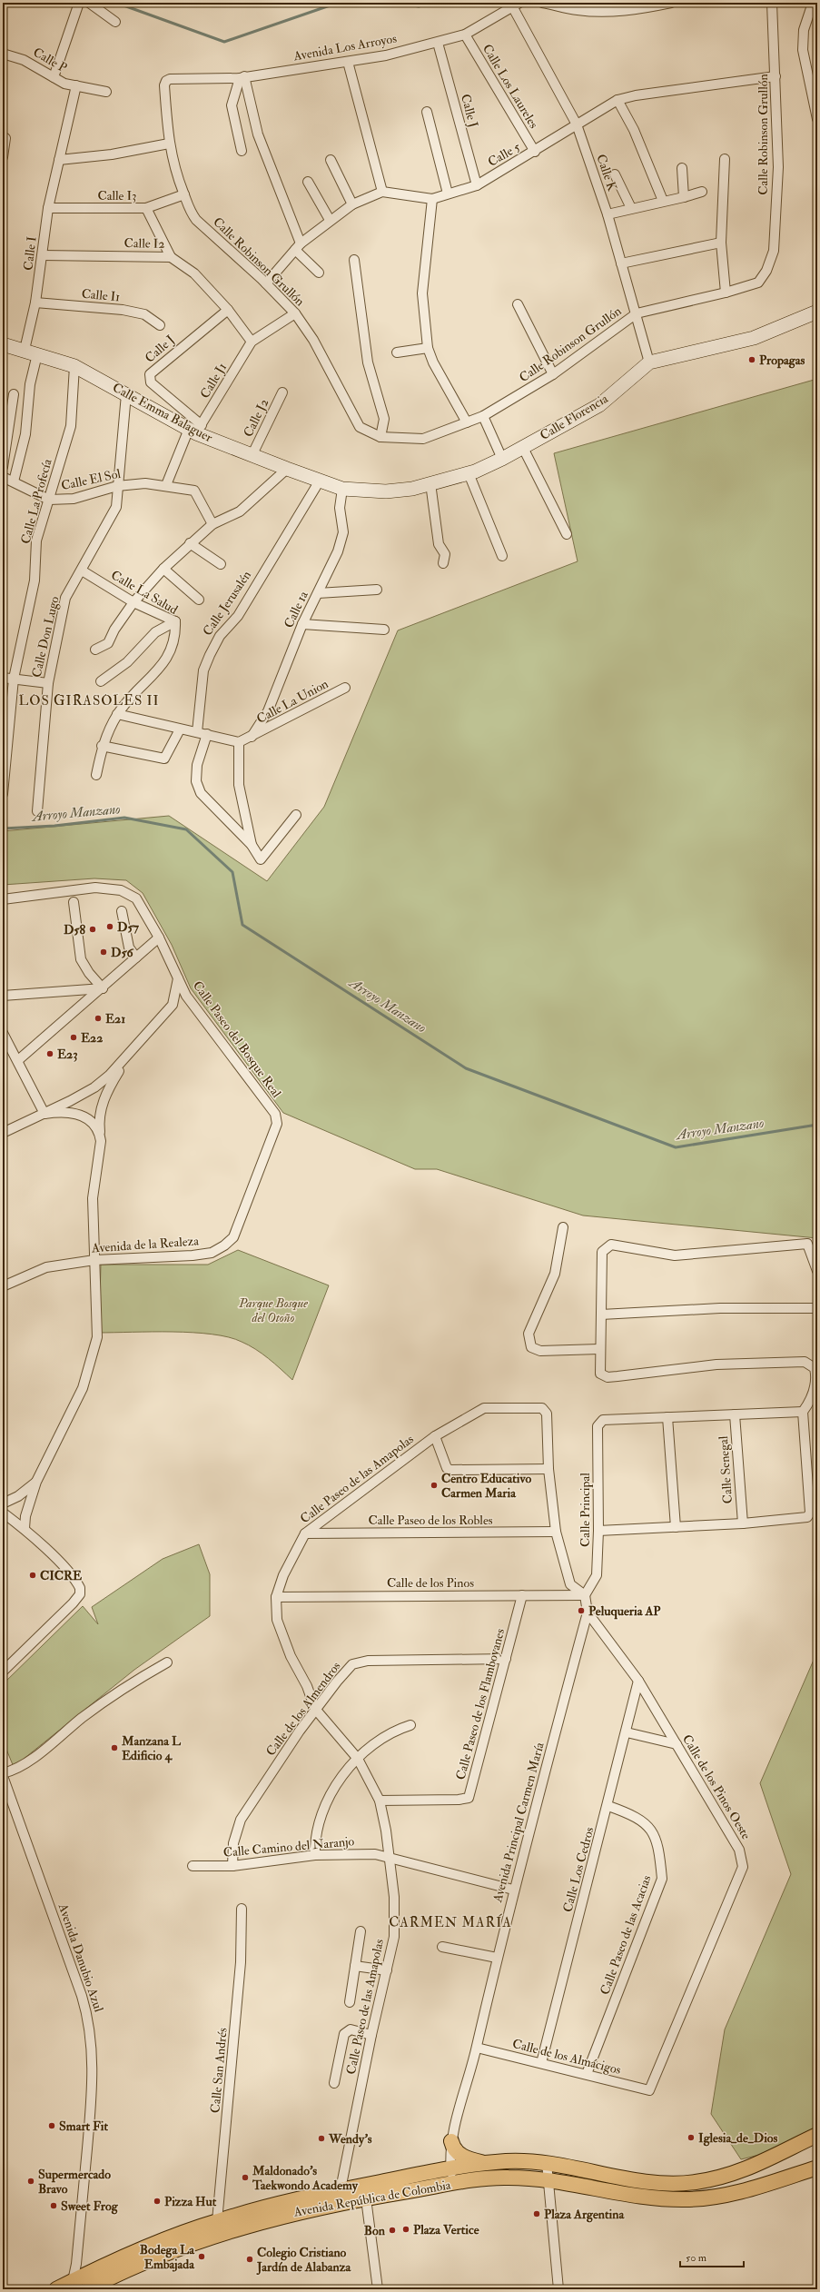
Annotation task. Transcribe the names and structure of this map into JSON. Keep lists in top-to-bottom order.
{
  "streets": {
    "main road": ["Avenida República de Colombia"],
    "street": [
      "Avenida Los Arroyos",
      "Calle P",
      "Calle Los Laureles",
      "Calle J",
      "Calle Robinson Grullón",
      "Calle 5",
      "Calle K",
      "Calle I3",
      "Calle I2",
      "Calle I",
      "Calle I1",
      "Calle J1",
      "Calle Emma Balaguer",
      "Calle Florencia",
      "Calle J2",
      "Calle El Sol",
      "Calle La Profecía",
      "Calle La Salud",
      "Calle Jerusalén",
      "Calle 1a",
      "Calle Don Lugo",
      "Calle La Union",
      "Calle Paseo del Bosque Real",
      "Avenida de la Realeza",
      "Calle Senegal",
      "Calle Paseo de las Amapolas",
      "Calle Principal",
      "Calle Paseo de los Robles",
      "Calle de los Pinos",
      "Calle Paseo de los Flamboyanes",
      "Calle de los Almendros",
      "Calle de los Pinos Oeste",
      "Avenida Principal Carmen María",
      "Calle Camino del Naranjo",
      "Calle Los Cedros",
      "Calle Paseo de las Acacias",
      "Avenida Danubio Azul",
      "Calle de los Almácigos",
      "Calle San Andrés"
    ]
  },
  "crossings": [
    ["Avenida Los Arroyos", "Calle Los Laureles"],
    ["Avenida Los Arroyos", "Calle J"],
    ["Avenida Los Arroyos", "Calle Robinson Grullón"],
    ["Avenida Los Arroyos", "Calle K"],
    ["Calle P", "Calle I"],
    ["Calle Los Laureles", "Calle 5"],
    ["Calle J", "Calle 5"],
    ["Calle J", "Calle I2"],
    ["Calle J", "Calle J1"],
    ["Calle J", "Calle Emma Balaguer"],
    ["Calle Robinson Grullón", "Calle 5"],
    ["Calle Robinson Grullón", "Calle K"],
    ["Calle Robinson Grullón", "Calle I3"],
    ["Calle 5", "Calle K"],
    ["Calle K", "Calle Florencia"],
    ["Calle I3", "Calle I"],
    ["Calle I2", "Calle I"],
    ["Calle I2", "Calle J1"],
    ["Calle I", "Calle I1"],
    ["Calle I", "Calle Emma Balaguer"],
    ["Calle I", "Calle El Sol"],
    ["Calle J1", "Calle Emma Balaguer"],
    ["Calle J1", "Calle El Sol"],
    ["Calle Emma Balaguer", "Calle Florencia"],
    ["Calle Emma Balaguer", "Calle J2"],
    ["Calle Emma Balaguer", "Calle La Profecía"],
    ["Calle Emma Balaguer", "Calle Jerusalén"],
    ["Calle Emma Balaguer", "Calle 1a"],
    ["Calle Emma Balaguer", "Calle Don Lugo"],
    ["Calle Florencia", "Calle 1a"],
    ["Calle El Sol", "Calle La Profecía"],
    ["Calle El Sol", "Calle Don Lugo"],
    ["Calle La Salud", "Calle Don Lugo"],
    ["Calle 1a", "Calle La Union"],
    ["Calle Paseo del Bosque Real", "Avenida de la Realeza"],
    ["Calle Paseo de las Amapolas", "Calle Principal"],
    ["Calle Paseo de las Amapolas", "Calle Paseo de los Robles"],
    ["Calle Paseo de las Amapolas", "Calle de los Pinos"],
    ["Calle Paseo de las Amapolas", "Calle Paseo de los Flamboyanes"],
    ["Calle Paseo de las Amapolas", "Calle de los Almendros"],
    ["Calle Paseo de las Amapolas", "Avenida Principal Carmen María"],
    ["Calle Paseo de las Amapolas", "Calle Camino del Naranjo"],
    ["Calle Paseo de las Amapolas", "Avenida República de Colombia"],
    ["Calle Principal", "Calle de los Pinos"],
    ["Calle Principal", "Avenida Principal Carmen María"],
    ["Calle de los Pinos", "Calle Paseo de los Flamboyanes"],
    ["Calle de los Pinos", "Avenida Principal Carmen María"],
    ["Calle Paseo de los Flamboyanes", "Calle de los Almendros"],
    ["Calle de los Almendros", "Calle Camino del Naranjo"],
    ["Calle de los Pinos Oeste", "Avenida Principal Carmen María"],
    ["Calle de los Pinos Oeste", "Calle Los Cedros"],
    ["Calle de los Pinos Oeste", "Calle de los Almácigos"],
    ["Avenida Principal Carmen María", "Calle Camino del Naranjo"],
    ["Avenida Principal Carmen María", "Calle de los Almácigos"],
    ["Avenida Principal Carmen María", "Avenida República de Colombia"],
    ["Calle Los Cedros", "Calle Paseo de las Acacias"],
    ["Calle Los Cedros", "Calle de los Almácigos"],
    ["Calle Paseo de las Acacias", "Calle de los Almácigos"],
    ["Avenida Danubio Azul", "Avenida República de Colombia"],
    ["Calle San Andrés", "Avenida República de Colombia"]
  ],
  "districts": ["LOS GIRASOLES II", "CARMEN MARÍA"],
  "water": ["Arroyo Manzano"],
  "parks": ["Parque Bosque del Otoño"],
  "places": [
    "Propagas",
    "D57",
    "D58",
    "D56",
    "E21",
    "E22",
    "E23",
    "Centro Educativo Carmen Maria",
    "CICRE",
    "Peluqueria AP",
    "Manzana L Edificio 4",
    "Smart Fit",
    "Iglesia_de_Dios",
    "Wendy's",
    "Maldonado's Taekwondo Academy",
    "Supermercado Bravo",
    "Pizza Hut",
    "Sweet Frog",
    "Plaza Argentina",
    "Plaza Vertice",
    "Bon",
    "Bodega La Embajada",
    "Colegio Cristiano Jardín de Alabanza"
  ],
  "scale_bar": "50 m"
}
